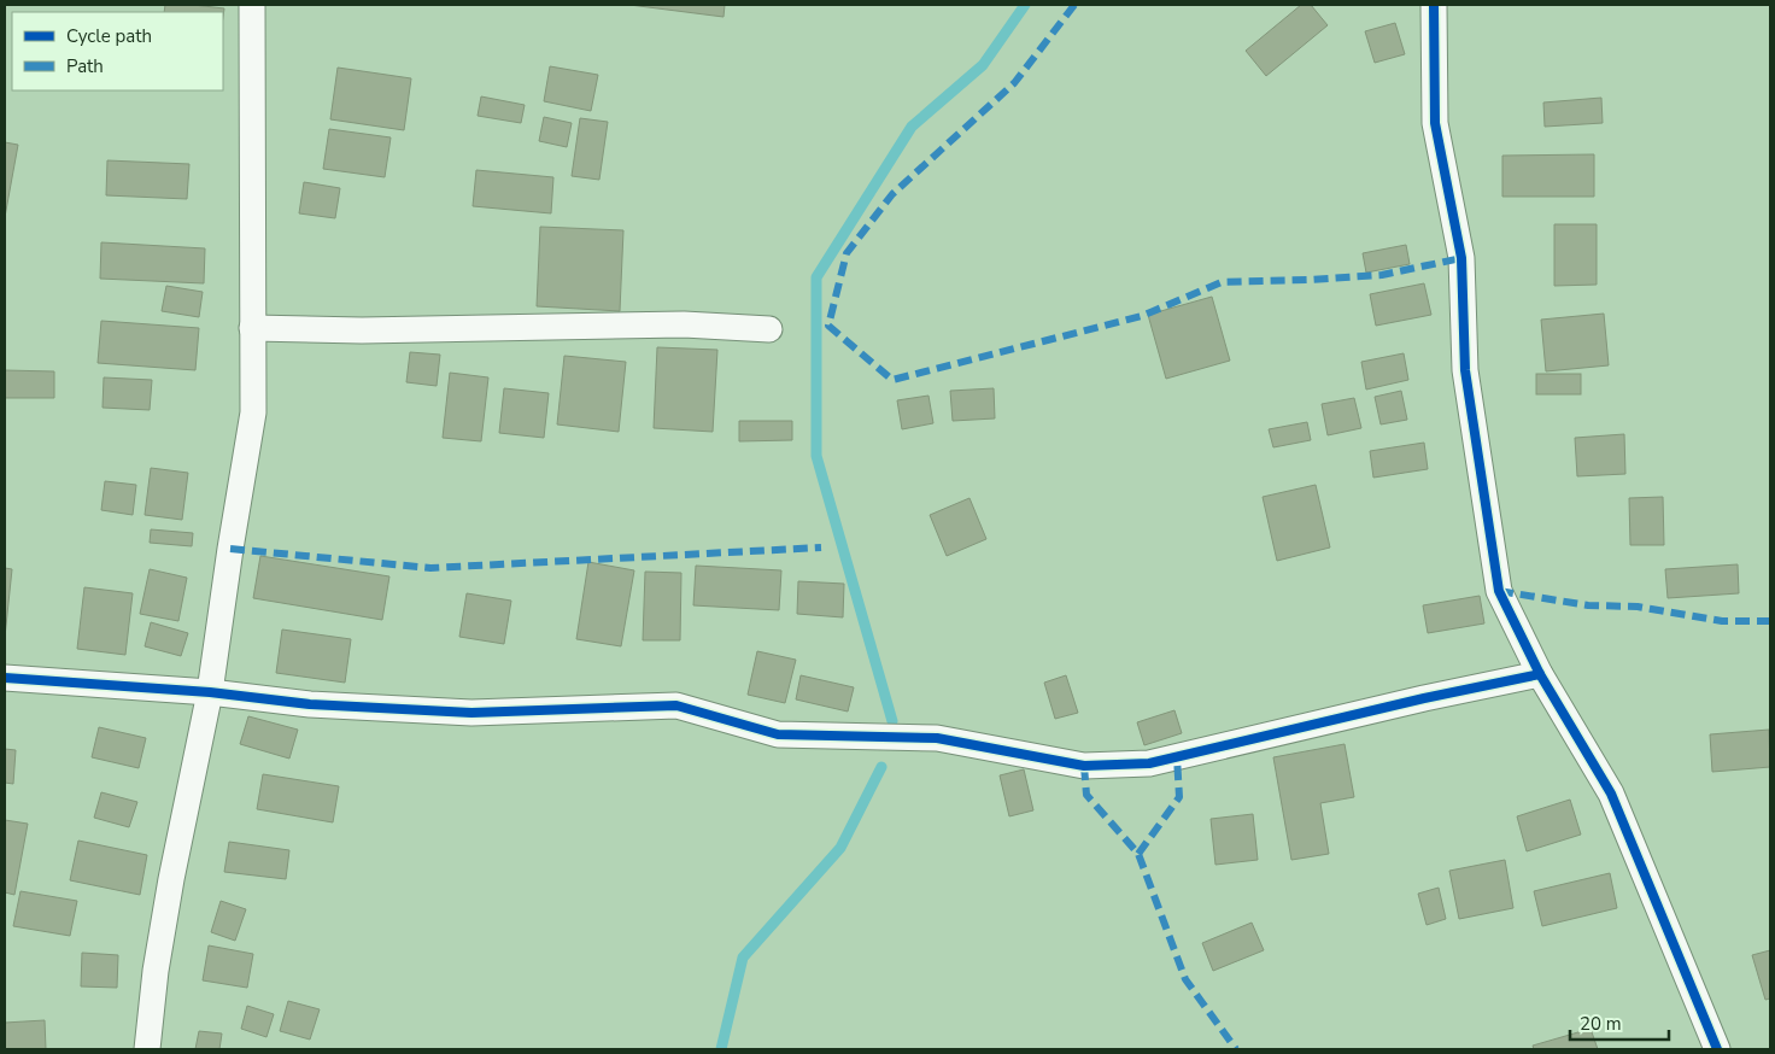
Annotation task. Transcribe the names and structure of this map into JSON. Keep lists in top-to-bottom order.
{
  "legend": ["Cycle path", "Path"],
  "scale_bar": "20 m"
}
